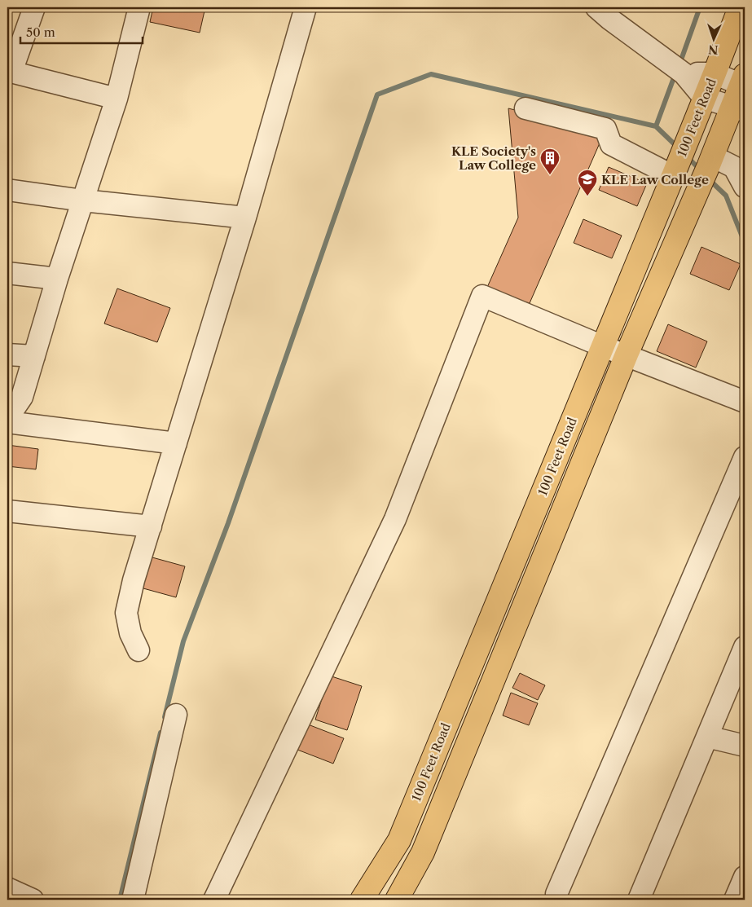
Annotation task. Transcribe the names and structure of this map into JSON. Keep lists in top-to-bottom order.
{
  "streets": {
    "main road": ["100 Feet Road"]
  },
  "places": {
    "building": ["KLE Society's Law College"],
    "school or university": ["KLE Law College"]
  },
  "scale_bar": "50 m",
  "north": "bottom"
}
